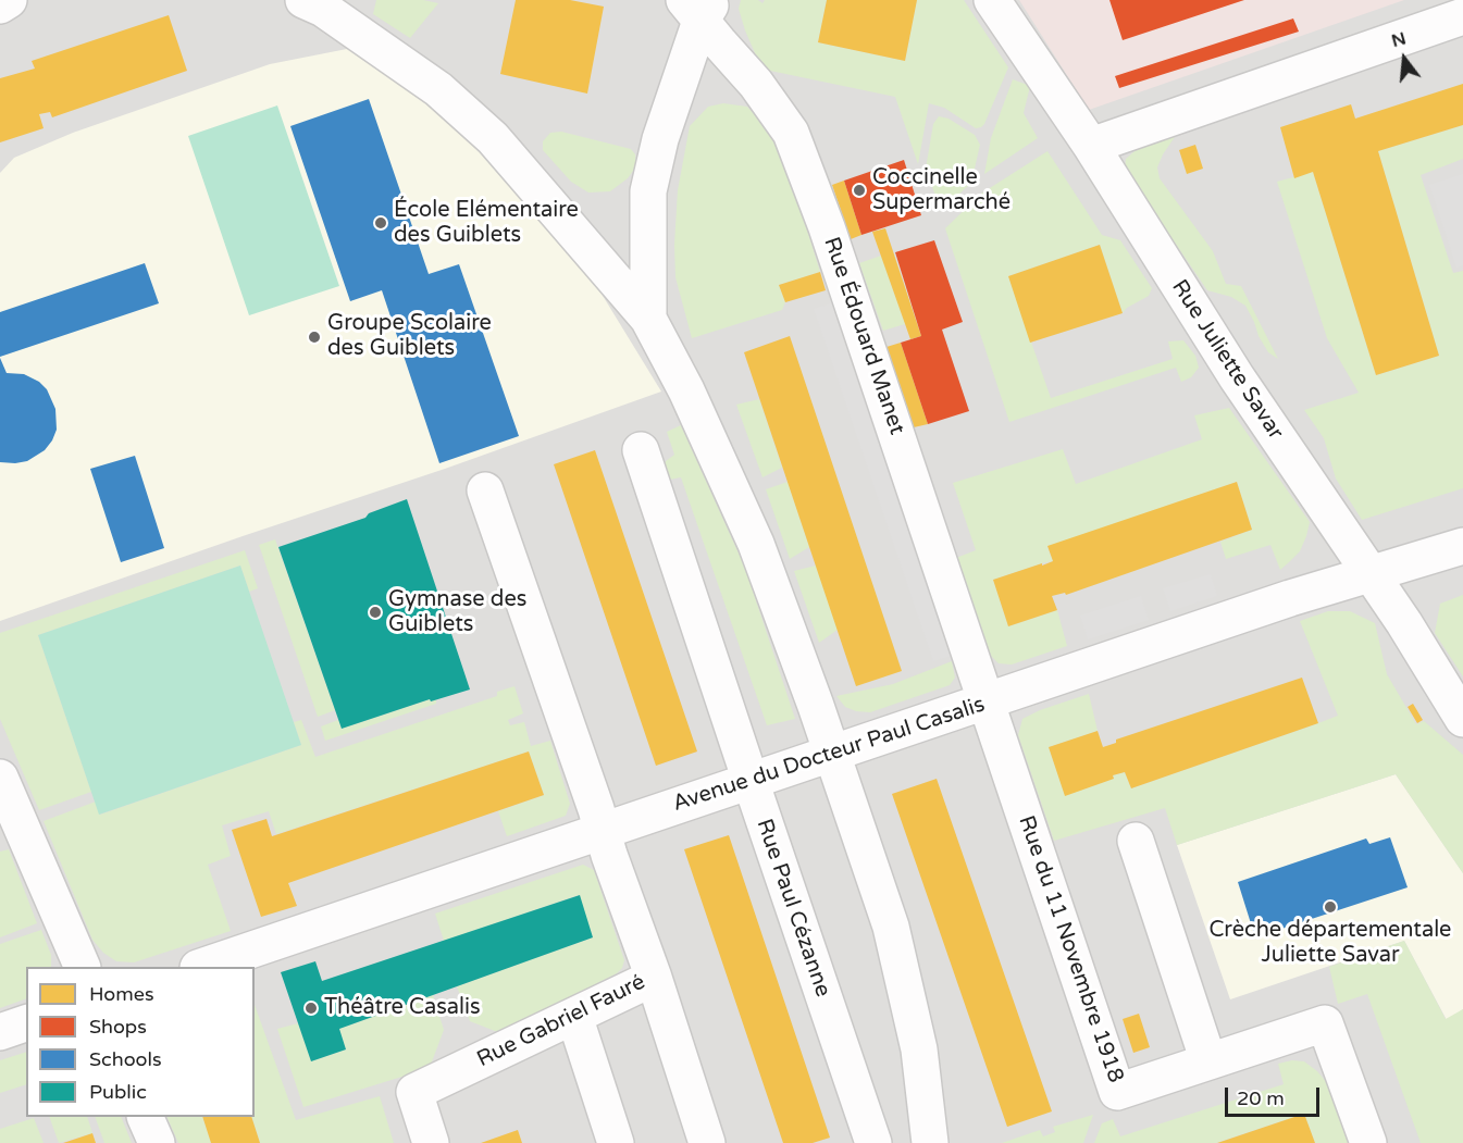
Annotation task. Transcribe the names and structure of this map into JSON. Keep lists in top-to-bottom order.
{
  "streets": {
    "street": [
      "Rue Édouard Manet",
      "Rue Juliette Savar",
      "Avenue du Docteur Paul Casalis",
      "Rue Paul Cézanne",
      "Rue du 11 Novembre 1918",
      "Rue Gabriel Fauré"
    ]
  },
  "crossings": [
    ["Rue Édouard Manet", "Avenue du Docteur Paul Casalis"],
    ["Rue Édouard Manet", "Rue du 11 Novembre 1918"],
    ["Rue Juliette Savar", "Avenue du Docteur Paul Casalis"],
    ["Avenue du Docteur Paul Casalis", "Rue Paul Cézanne"],
    ["Avenue du Docteur Paul Casalis", "Rue du 11 Novembre 1918"],
    ["Avenue du Docteur Paul Casalis", "Rue Gabriel Fauré"]
  ],
  "places": [
    "Coccinelle Supermarché",
    "École Elémentaire des Guiblets",
    "Groupe Scolaire des Guiblets",
    "Gymnase des Guiblets",
    "Crèche départementale Juliette Savar",
    "Théâtre Casalis"
  ],
  "legend": [
    "Homes",
    "Shops",
    "Schools",
    "Public"
  ],
  "scale_bar": "20 m",
  "north": "top"
}
